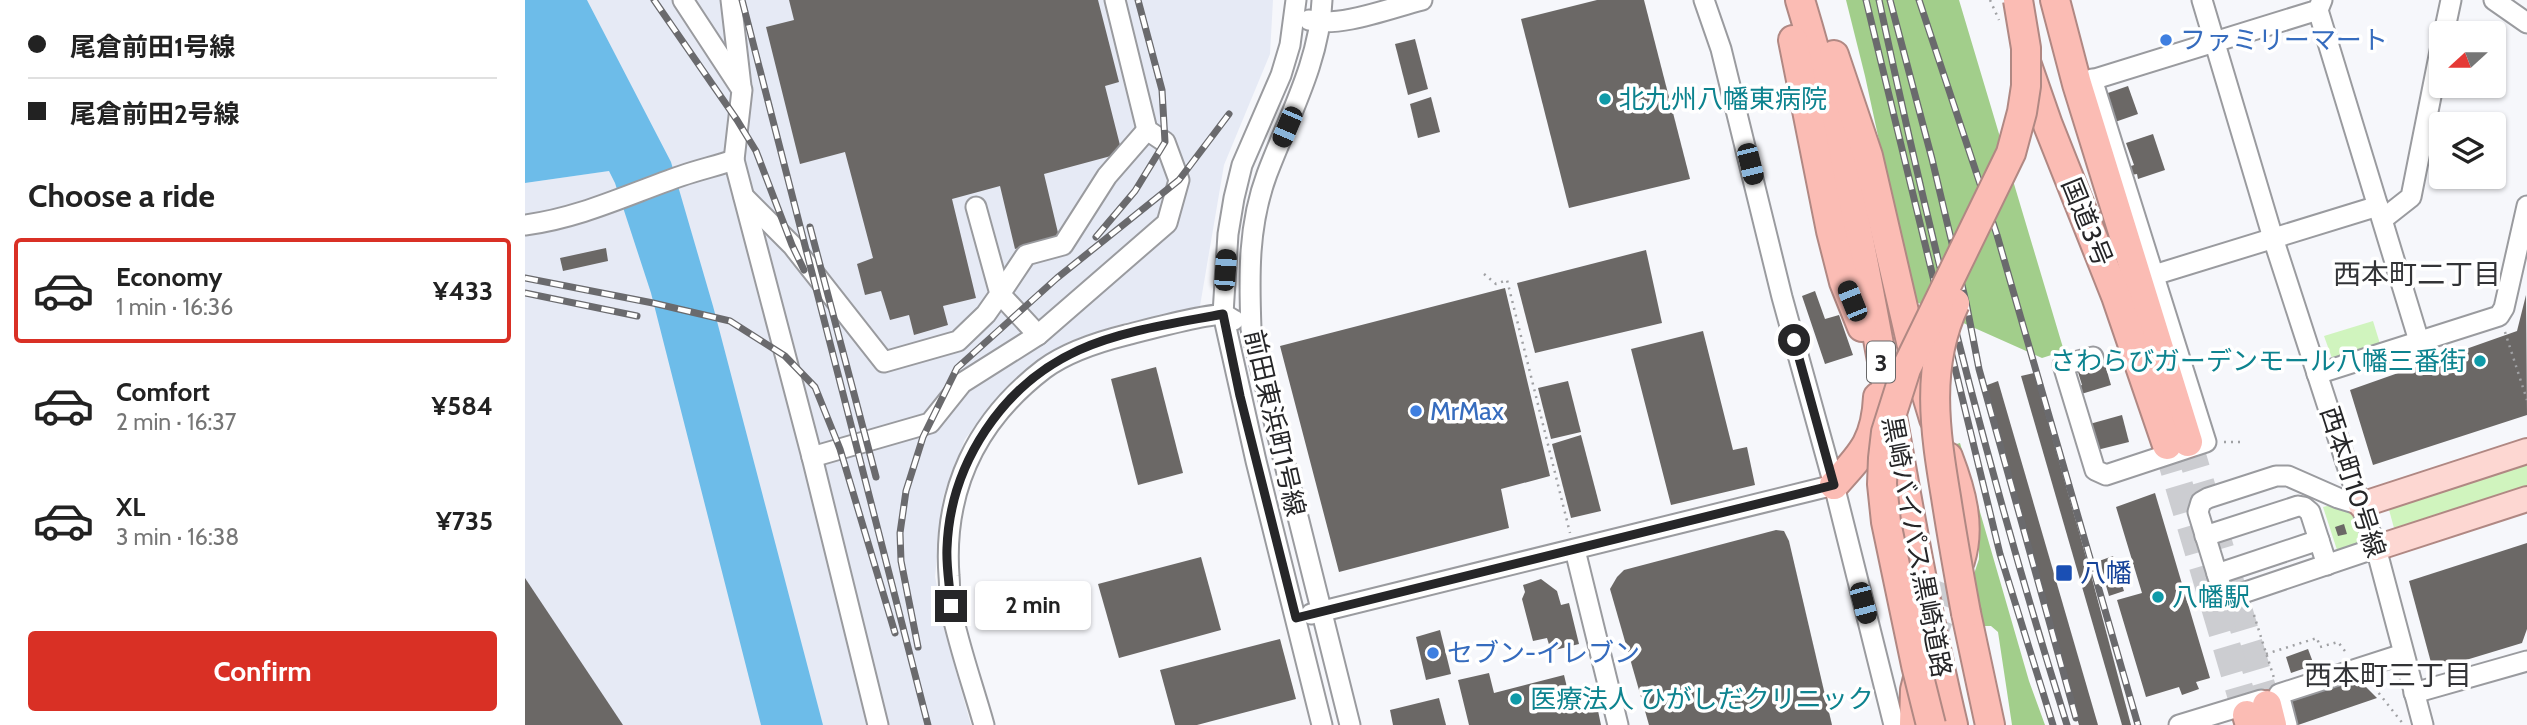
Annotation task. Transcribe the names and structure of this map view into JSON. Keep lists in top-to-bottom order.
{
  "streets": {
    "highway": ["国道3号", "3", "黒崎バイパス;黒崎道路"],
    "street": ["前田東浜町1号線", "西本町10号線"]
  },
  "districts": ["西本町二丁目", "西本町三丁目"],
  "places": {
    "other": [
      "ファミリーマート",
      "北九州八幡東病院",
      "さわらびガーデンモール八幡三番街",
      "MrMax",
      "八幡駅",
      "セブン-イレブン",
      "医療法人 ひがしだクリニック"
    ],
    "transit": ["八幡"]
  },
  "north": "left",
  "page": {
    "banner": ["尾倉前田1号線", "尾倉前田2号線"],
    "heading": "Choose a ride",
    "list": [
      {
        "name": "Economy",
        "note": "1 min · 16:36",
        "value": "¥433"
      },
      {
        "name": "Comfort",
        "note": "2 min · 16:37",
        "value": "¥584"
      },
      {
        "name": "XL",
        "note": "3 min · 16:38",
        "value": "¥735"
      }
    ],
    "bubble": "2 min",
    "buttons": "Confirm"
  }
}
